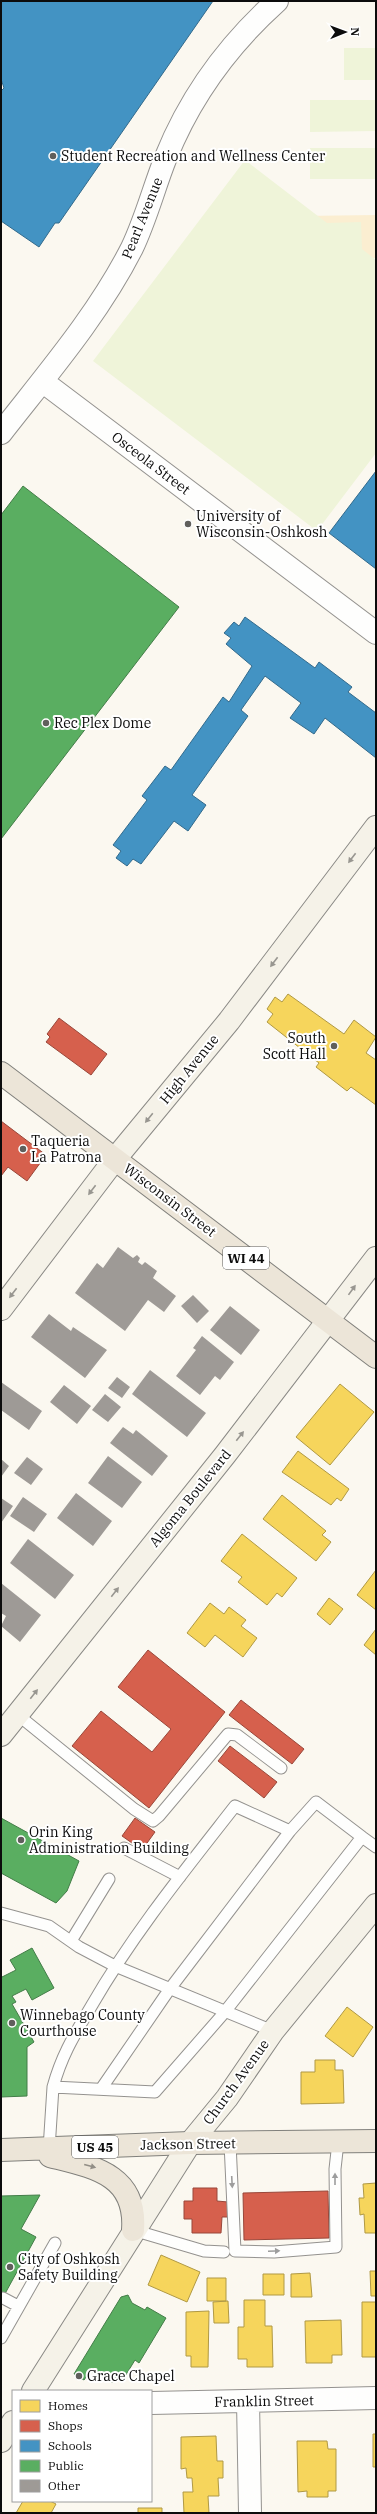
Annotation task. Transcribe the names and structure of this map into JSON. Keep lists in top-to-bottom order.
{
  "streets": {
    "main road": [
      "High Avenue",
      "Wisconsin Street",
      "WI 44",
      "Algoma Boulevard",
      "Church Avenue",
      "Jackson Street",
      "US 45"
    ],
    "street": ["Pearl Avenue", "Osceola Street", "Franklin Street"]
  },
  "crossings": [
    ["Pearl Avenue", "Osceola Street"],
    ["High Avenue", "Wisconsin Street"],
    ["Wisconsin Street", "Algoma Boulevard"],
    ["Church Avenue", "Jackson Street"]
  ],
  "one_way": ["High Avenue", "Algoma Boulevard"],
  "places": [
    "Student Recreation and Wellness Center",
    "University of Wisconsin-Oshkosh",
    "Rec Plex Dome",
    "South Scott Hall",
    "Taqueria La Patrona",
    "Orin King Administration Building",
    "Winnebago County Courthouse",
    "City of Oshkosh Safety Building",
    "Grace Chapel"
  ],
  "legend": [
    "Homes",
    "Shops",
    "Schools",
    "Public",
    "Other"
  ],
  "north": "right"
}
